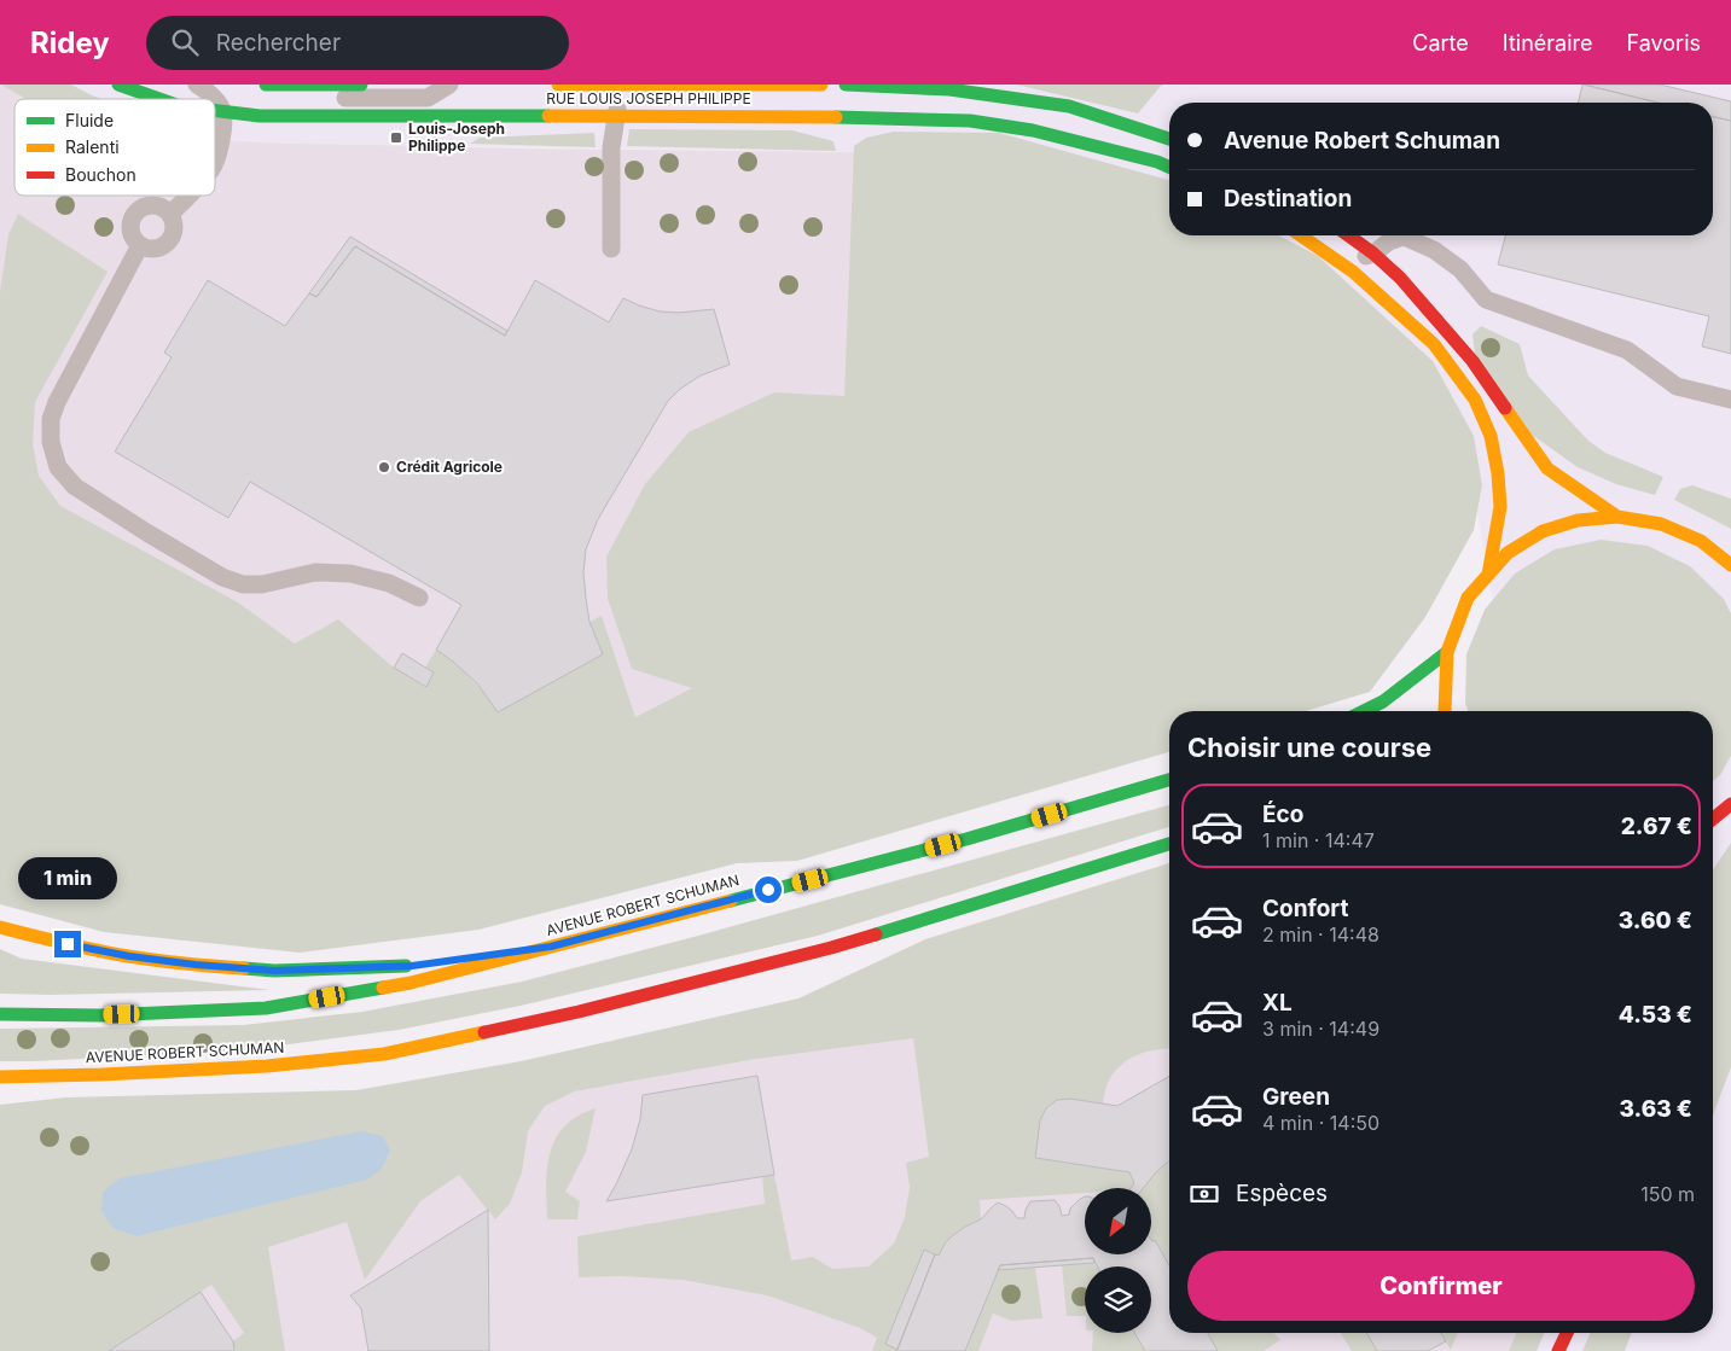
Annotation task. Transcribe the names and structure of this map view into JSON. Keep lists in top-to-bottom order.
{
  "streets": {
    "main road": ["RUE LOUIS JOSEPH PHILIPPE", "AVENUE ROBERT SCHUMAN"]
  },
  "places": {
    "transit": ["Louis-Joseph Philippe"],
    "other": ["Crédit Agricole"]
  },
  "legend": ["Fluide", "Ralenti", "Bouchon"],
  "north": "bottom left",
  "page": {
    "header": "Ridey",
    "search": "Rechercher",
    "nav": ["Carte", "Itinéraire", "Favoris"],
    "banner": ["Avenue Robert Schuman", "Destination"],
    "heading": "Choisir une course",
    "list": [
      {
        "name": "Éco",
        "note": "1 min · 14:47",
        "value": "2.67 €"
      },
      {
        "name": "Confort",
        "note": "2 min · 14:48",
        "value": "3.60 €"
      },
      {
        "name": "XL",
        "note": "3 min · 14:49",
        "value": "4.53 €"
      },
      {
        "name": "Green",
        "note": "4 min · 14:50",
        "value": "3.63 €"
      }
    ],
    "bubble": "1 min",
    "pay": ["Espèces", "150 m"],
    "buttons": "Confirmer"
  }
}
